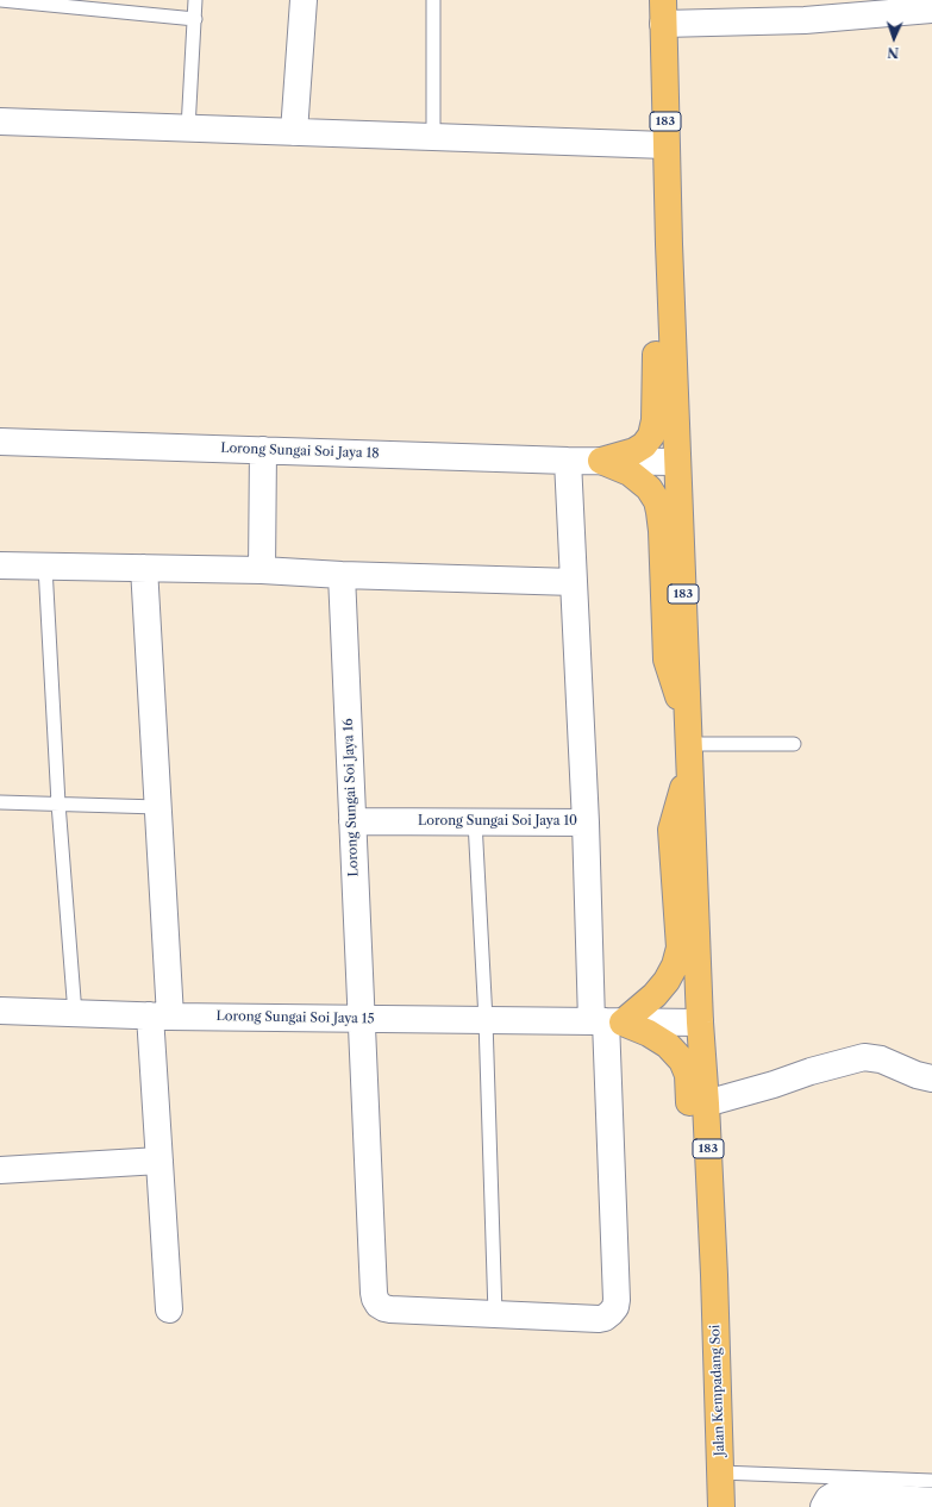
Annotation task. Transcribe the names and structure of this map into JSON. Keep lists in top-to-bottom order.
{
  "streets": {
    "highway": ["183", "Jalan Kempadang Soi"],
    "street": [
      "Lorong Sungai Soi Jaya 18",
      "Lorong Sungai Soi Jaya 16",
      "Lorong Sungai Soi Jaya 10",
      "Lorong Sungai Soi Jaya 15"
    ]
  },
  "crossings": [
    ["183", "Lorong Sungai Soi Jaya 18"],
    ["183", "Lorong Sungai Soi Jaya 15"],
    ["183", "Jalan Kempadang Soi"],
    ["Lorong Sungai Soi Jaya 16", "Lorong Sungai Soi Jaya 10"],
    ["Lorong Sungai Soi Jaya 16", "Lorong Sungai Soi Jaya 15"],
    ["Lorong Sungai Soi Jaya 10", "Lorong Sungai Soi Jaya 15"]
  ],
  "north": "bottom"
}
